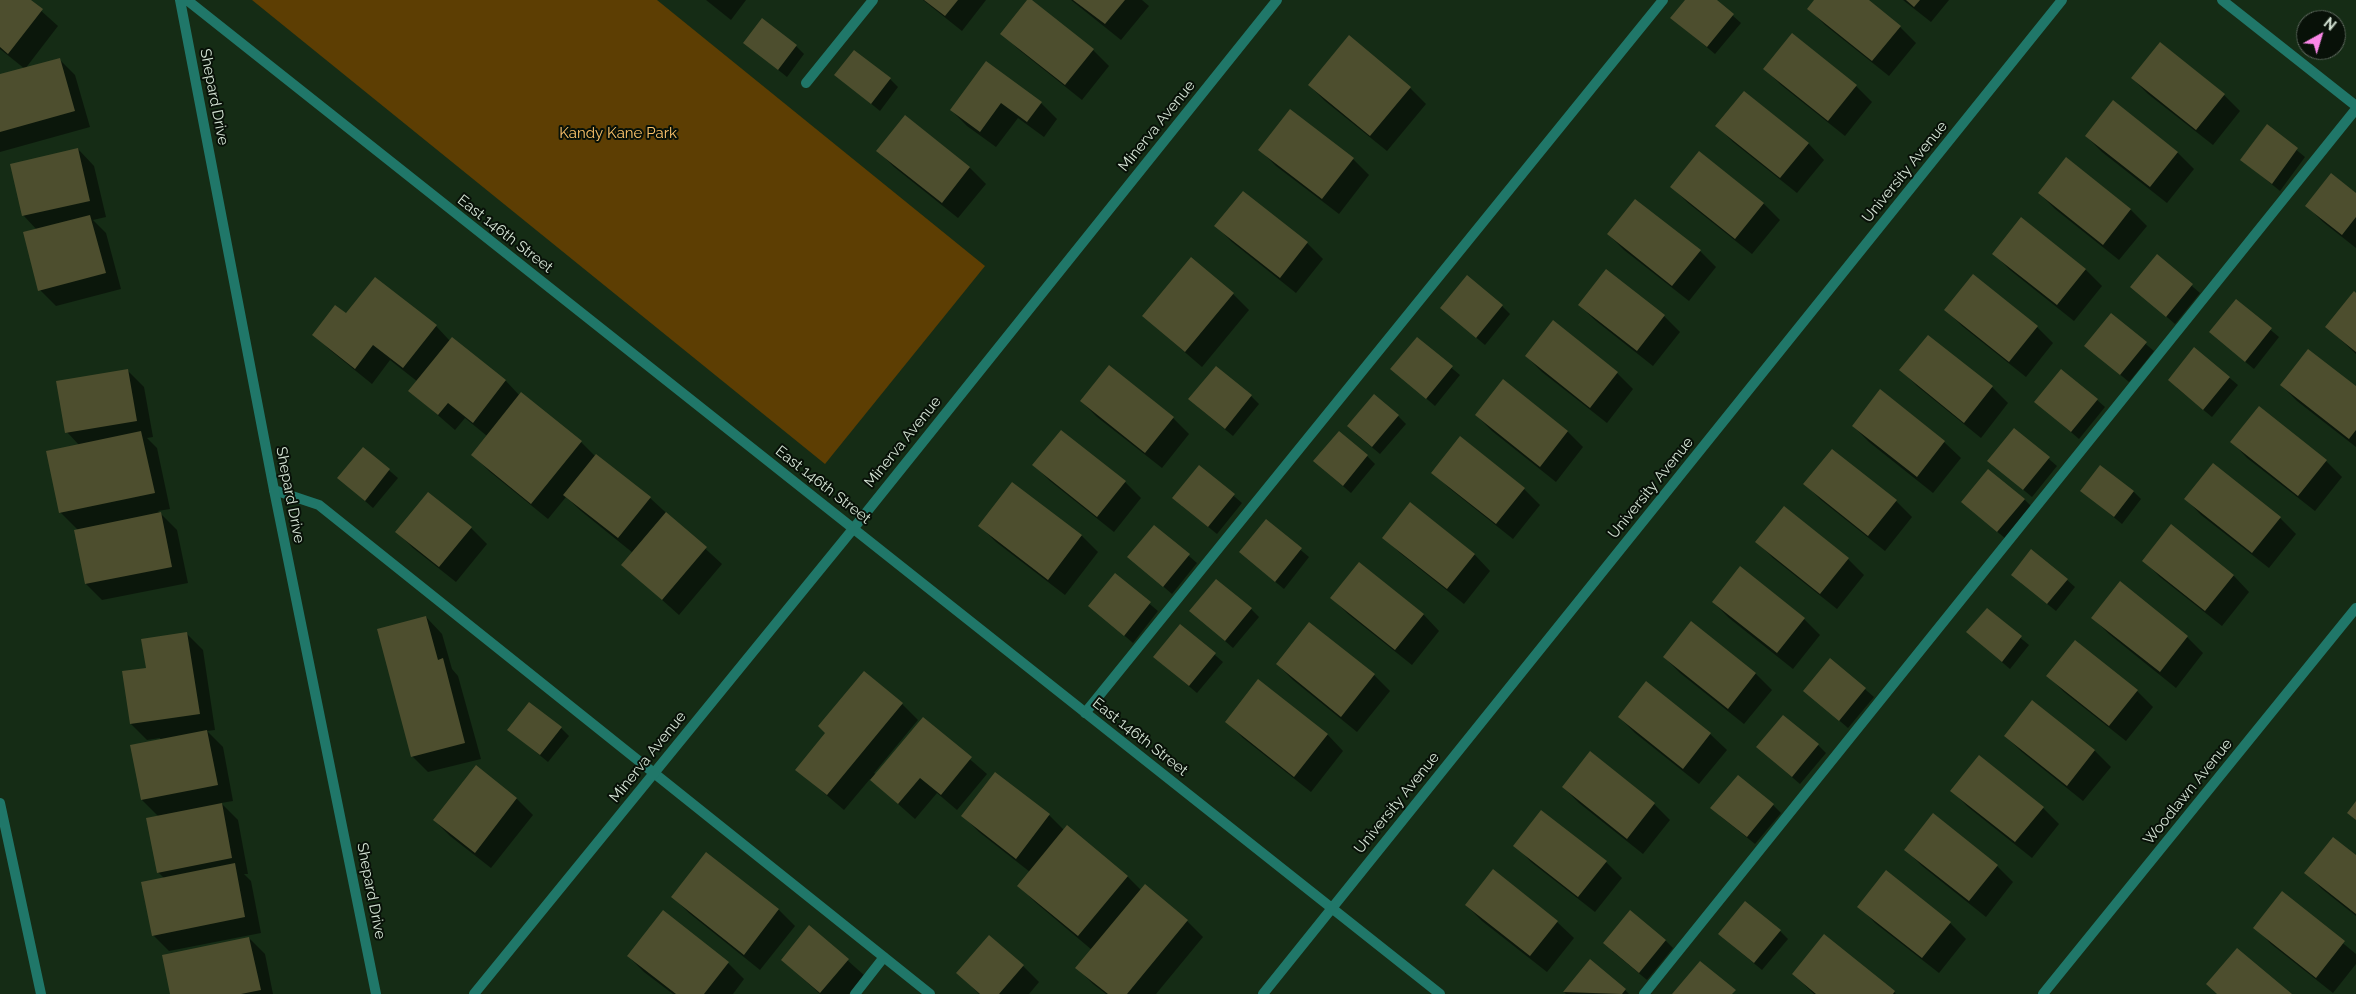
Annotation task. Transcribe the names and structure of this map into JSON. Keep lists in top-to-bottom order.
{
  "streets": {
    "street": [
      "Shepard Drive",
      "Minerva Avenue",
      "University Avenue",
      "East 146th Street",
      "Woodlawn Avenue"
    ]
  },
  "crossings": [
    ["Minerva Avenue", "East 146th Street"],
    ["University Avenue", "East 146th Street"]
  ],
  "parks": ["Kandy Kane Park"],
  "north": "top right"
}
